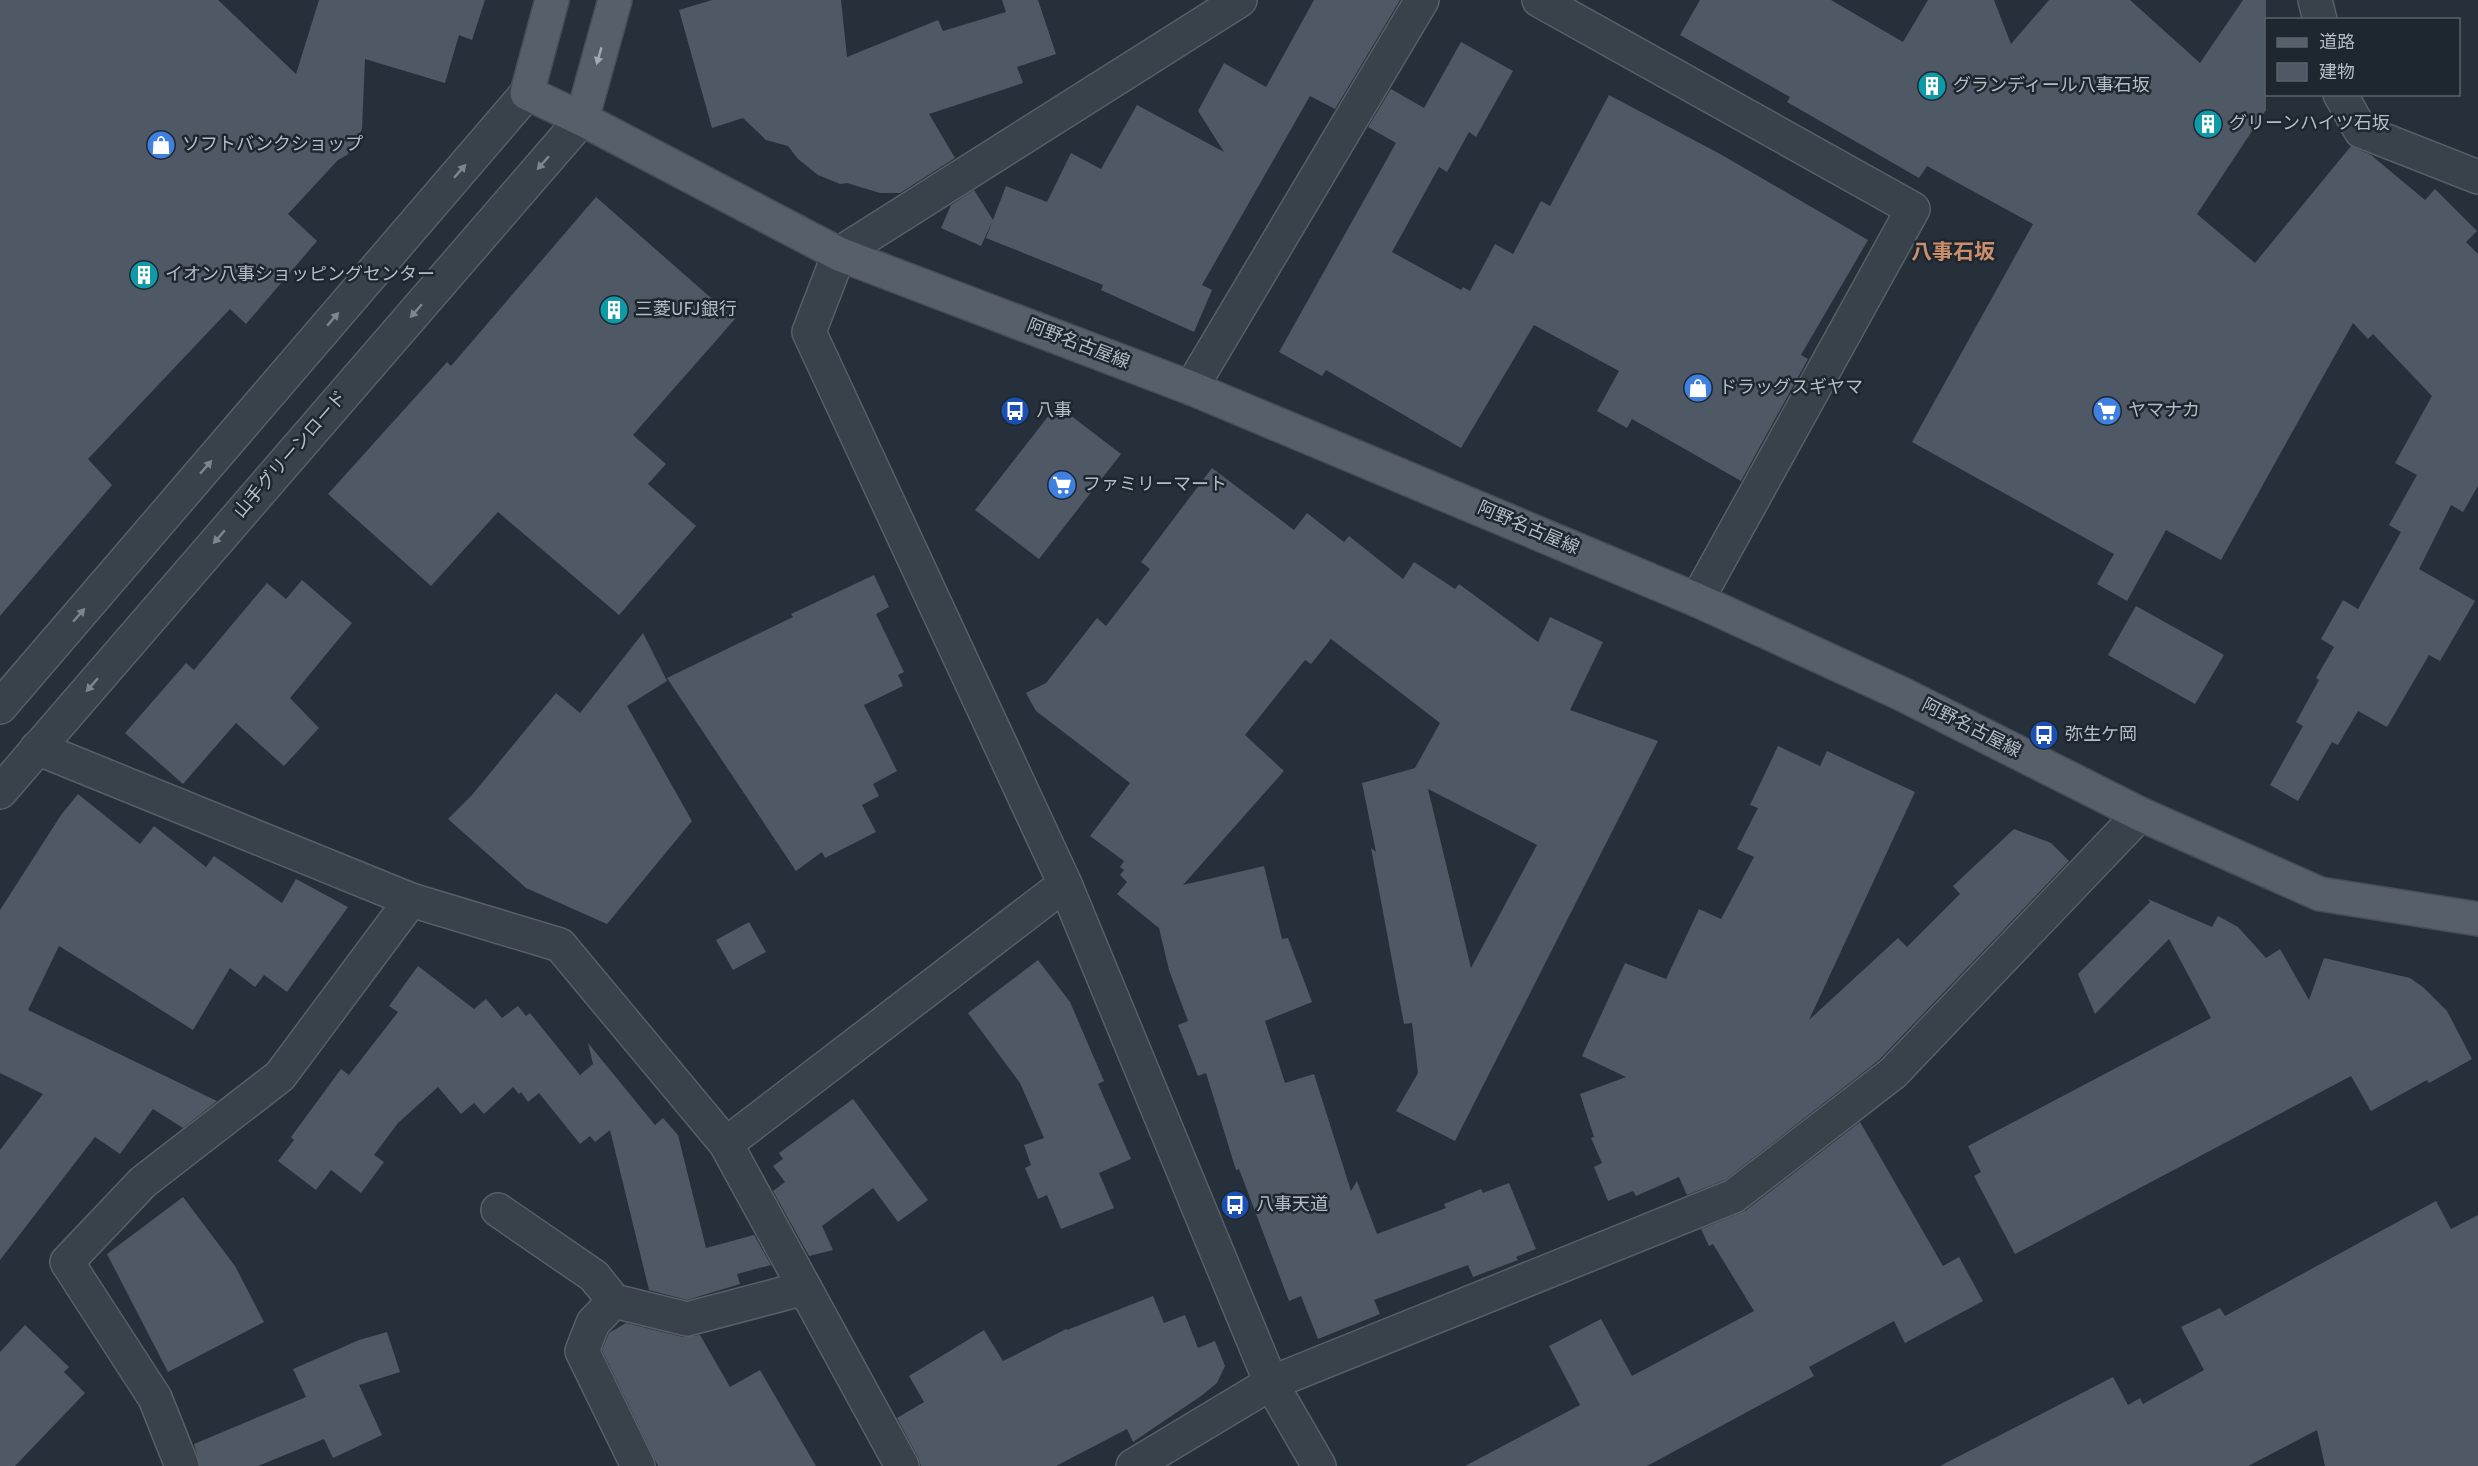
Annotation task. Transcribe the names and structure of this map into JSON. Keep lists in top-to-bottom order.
{
  "streets": {
    "main road": ["阿野名古屋線"],
    "street": ["山手グリーンロード"]
  },
  "crossings": [
    ["阿野名古屋線", "山手グリーンロード"]
  ],
  "districts": ["八事石坂"],
  "places": {
    "building": [
      "グランディール八事石坂",
      "グリーンハイツ石坂",
      "イオン八事ショッピングセンター",
      "三菱UFJ銀行"
    ],
    "shop": ["ソフトバンクショップ", "ドラッグスギヤマ"],
    "bus stop": ["八事", "弥生ケ岡", "八事天道"],
    "supermarket": ["ヤマナカ", "ファミリーマート"]
  },
  "legend": ["道路", "建物"]
}
